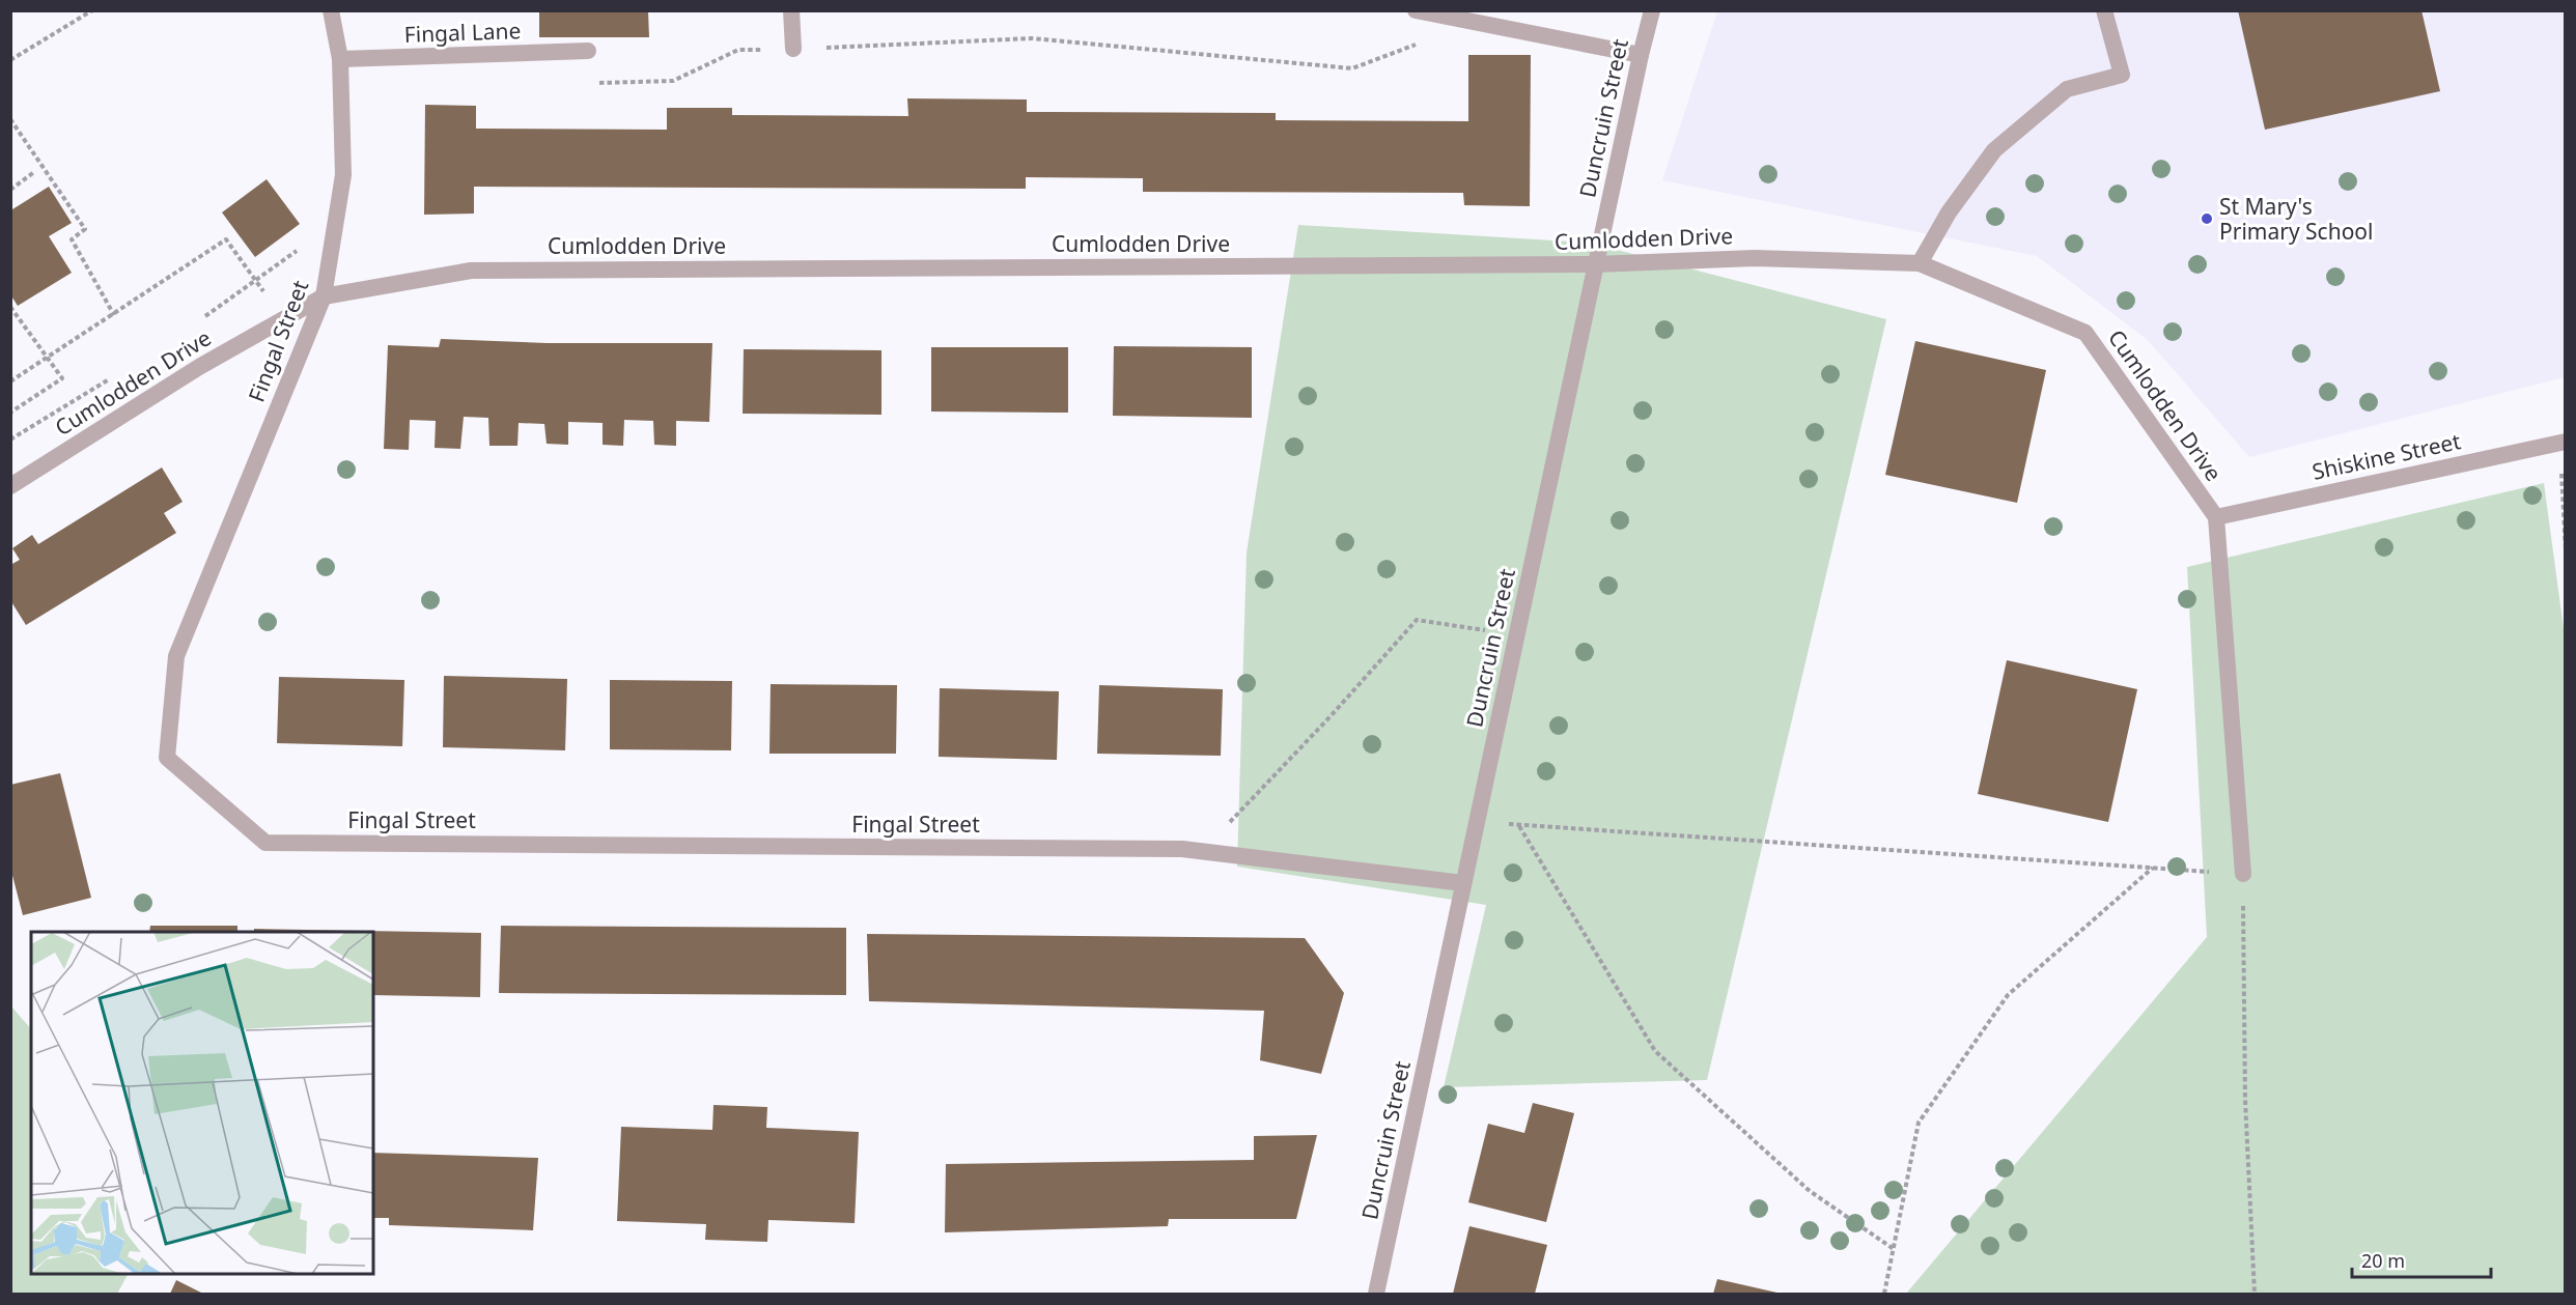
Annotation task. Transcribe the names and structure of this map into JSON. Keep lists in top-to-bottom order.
{
  "streets": {
    "street": [
      "Fingal Lane",
      "Duncruin Street",
      "Cumlodden Drive",
      "Fingal Street",
      "Shiskine Street"
    ]
  },
  "crossings": [
    ["Fingal Lane", "Fingal Street"],
    ["Duncruin Street", "Cumlodden Drive"],
    ["Duncruin Street", "Fingal Street"],
    ["Cumlodden Drive", "Fingal Street"],
    ["Cumlodden Drive", "Shiskine Street"]
  ],
  "places": ["St Mary's Primary School"],
  "scale_bar": "20 m"
}
